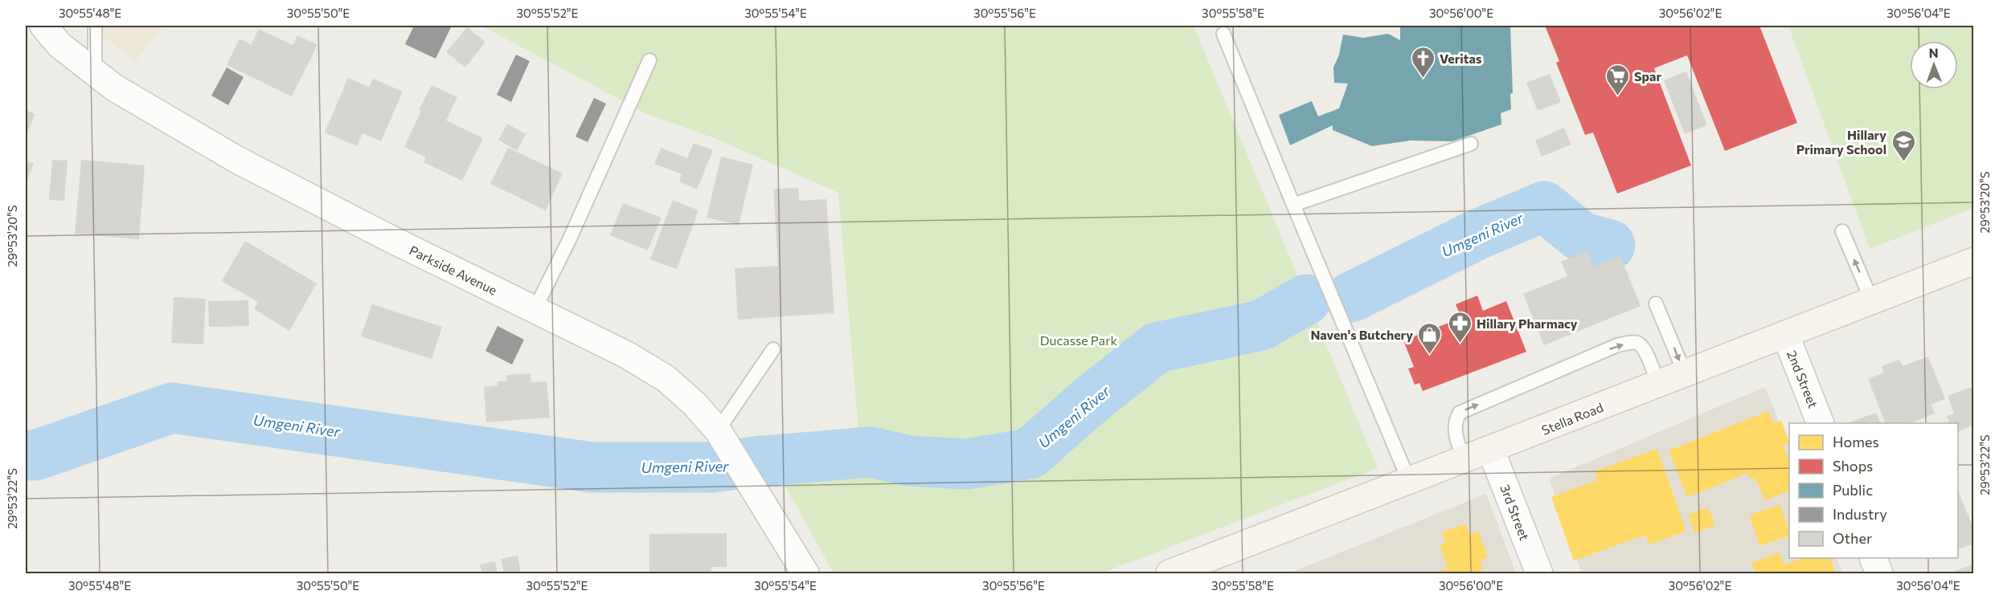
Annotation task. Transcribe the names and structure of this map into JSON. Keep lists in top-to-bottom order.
{
  "streets": {
    "main road": ["Stella Road"],
    "street": ["Parkside Avenue", "2nd Street", "3rd Street"]
  },
  "crossings": [
    ["2nd Street", "Stella Road"],
    ["Stella Road", "3rd Street"]
  ],
  "water": ["Umgeni River"],
  "parks": ["Ducasse Park"],
  "places": {
    "church": ["Veritas"],
    "supermarket": ["Spar"],
    "school or university": ["Hillary Primary School"],
    "pharmacy": ["Hillary Pharmacy"],
    "shop": ["Naven's Butchery"]
  },
  "legend": [
    "Homes",
    "Shops",
    "Public",
    "Industry",
    "Other"
  ],
  "north": "top",
  "coordinates": [
    "30°55'48\"E",
    "30°55'50\"E",
    "30°55'52\"E",
    "30°55'54\"E",
    "30°55'56\"E",
    "30°55'58\"E",
    "30°56'00\"E",
    "30°56'02\"E",
    "30°56'04\"E",
    "29°53'20\"S",
    "29°53'22\"S"
  ]
}
